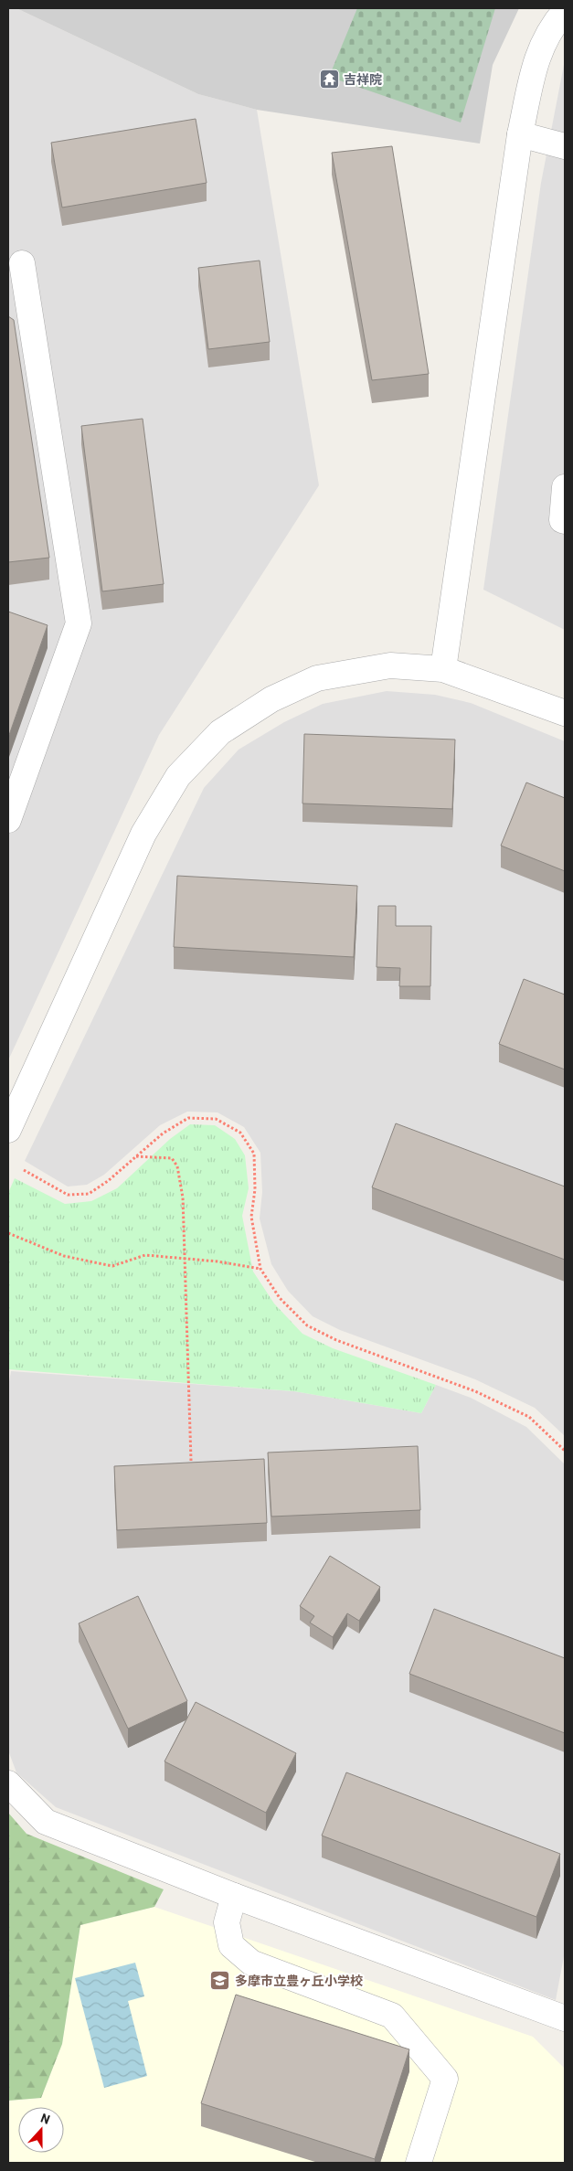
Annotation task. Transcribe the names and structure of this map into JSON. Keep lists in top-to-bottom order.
{
  "places": {
    "temple": ["吉祥院"],
    "school or university": ["多摩市立豊ヶ丘小学校"]
  },
  "north": "top"
}
